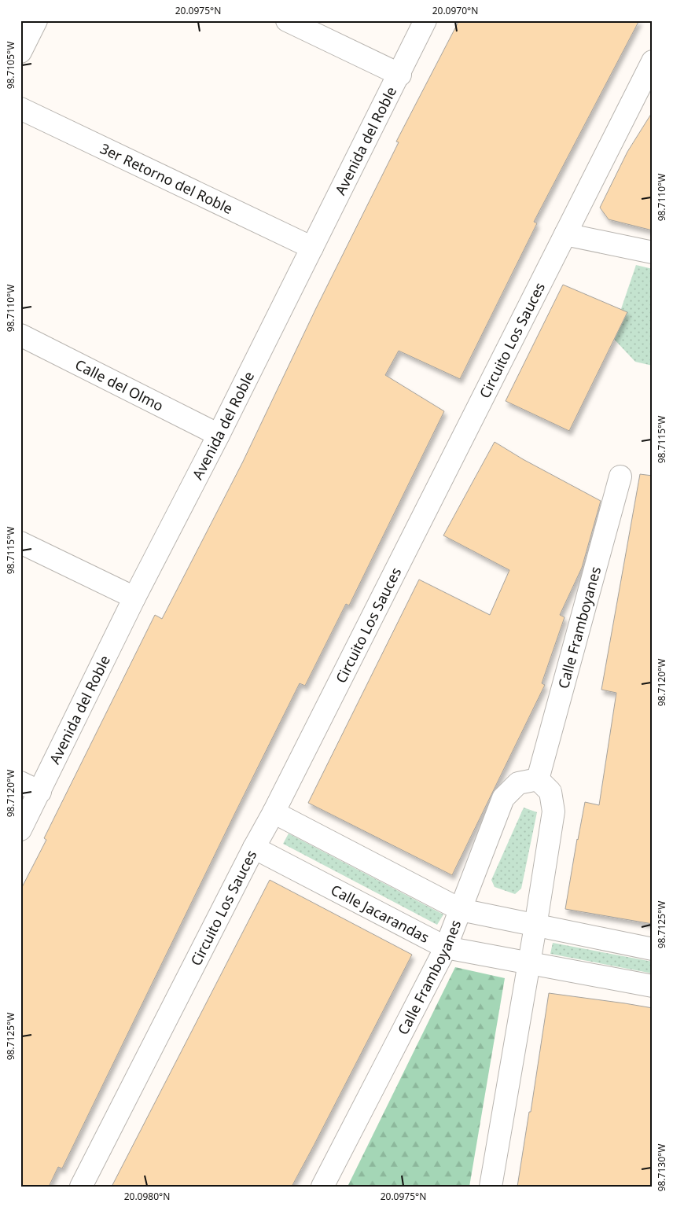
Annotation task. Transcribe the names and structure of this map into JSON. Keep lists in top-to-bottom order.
{
  "streets": {
    "street": [
      "Avenida del Roble",
      "3er Retorno del Roble",
      "Circuito Los Sauces",
      "Calle del Olmo",
      "Calle Framboyanes",
      "Calle Jacarandas"
    ]
  },
  "crossings": [
    ["Avenida del Roble", "3er Retorno del Roble"],
    ["Avenida del Roble", "Calle del Olmo"],
    ["Circuito Los Sauces", "Calle Jacarandas"],
    ["Calle Framboyanes", "Calle Jacarandas"]
  ],
  "coordinates": [
    "20.0975°N",
    "20.0970°N",
    "98.7105°W",
    "98.7110°W",
    "98.7115°W",
    "98.7120°W",
    "98.7125°W",
    "98.7130°W",
    "20.0980°N"
  ]
}
